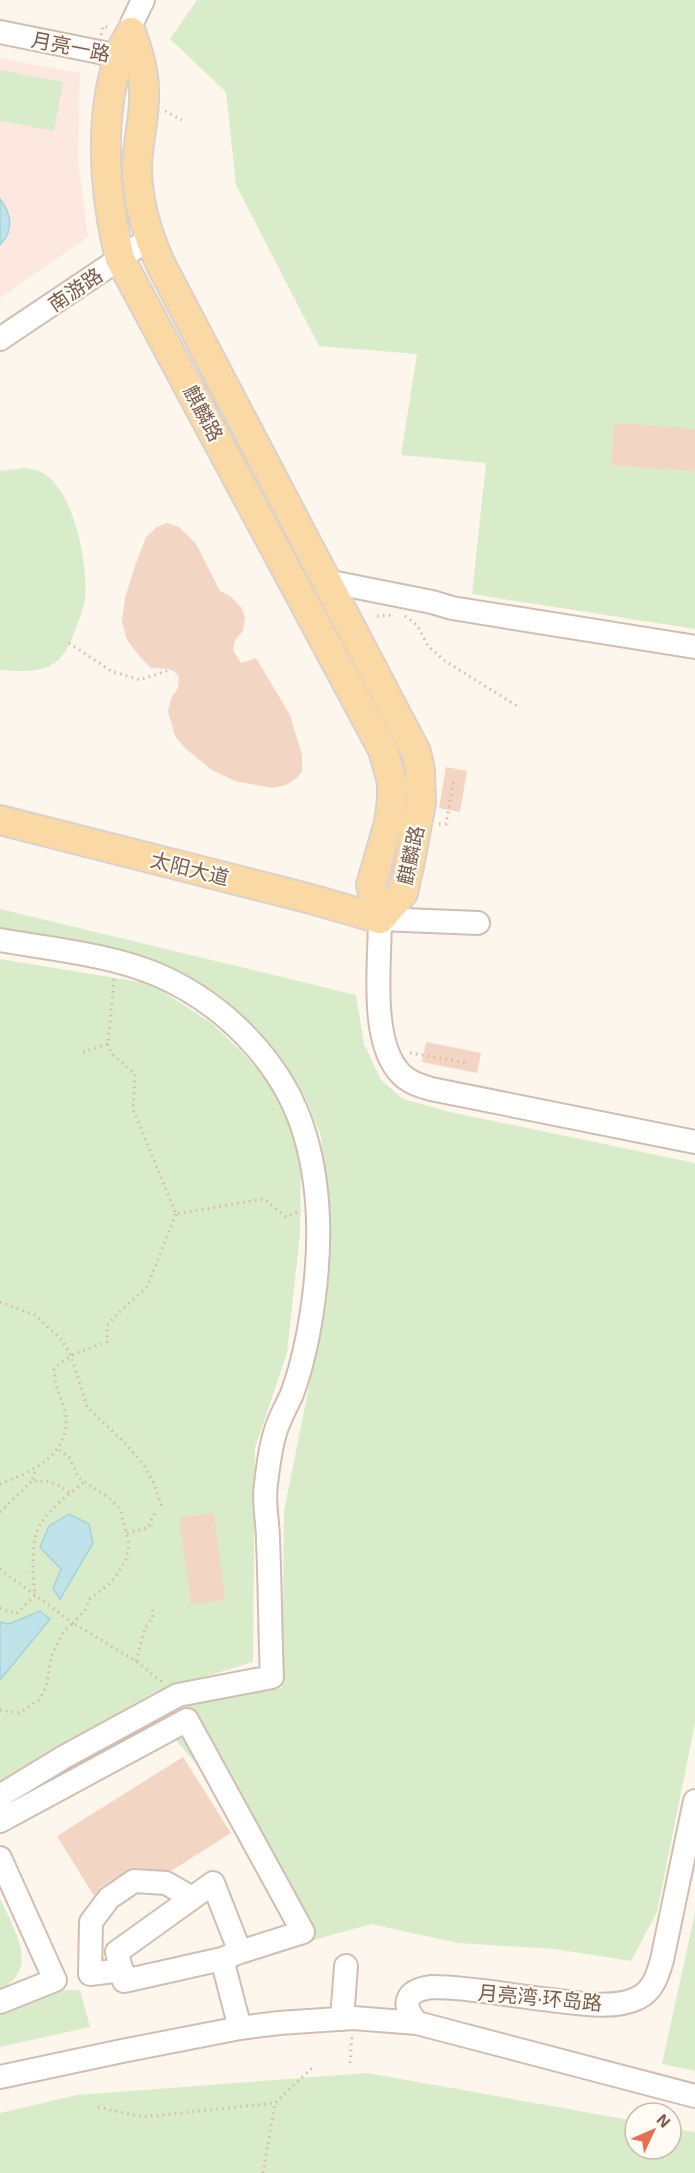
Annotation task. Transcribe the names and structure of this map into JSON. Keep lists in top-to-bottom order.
{
  "streets": {
    "main road": ["麒麟路", "太阳大道"],
    "street": ["月亮一路", "南游路", "月亮湾·环岛路"]
  },
  "crossings": [
    ["月亮一路", "麒麟路"],
    ["南游路", "麒麟路"],
    ["麒麟路", "太阳大道"]
  ],
  "north": "top right"
}
